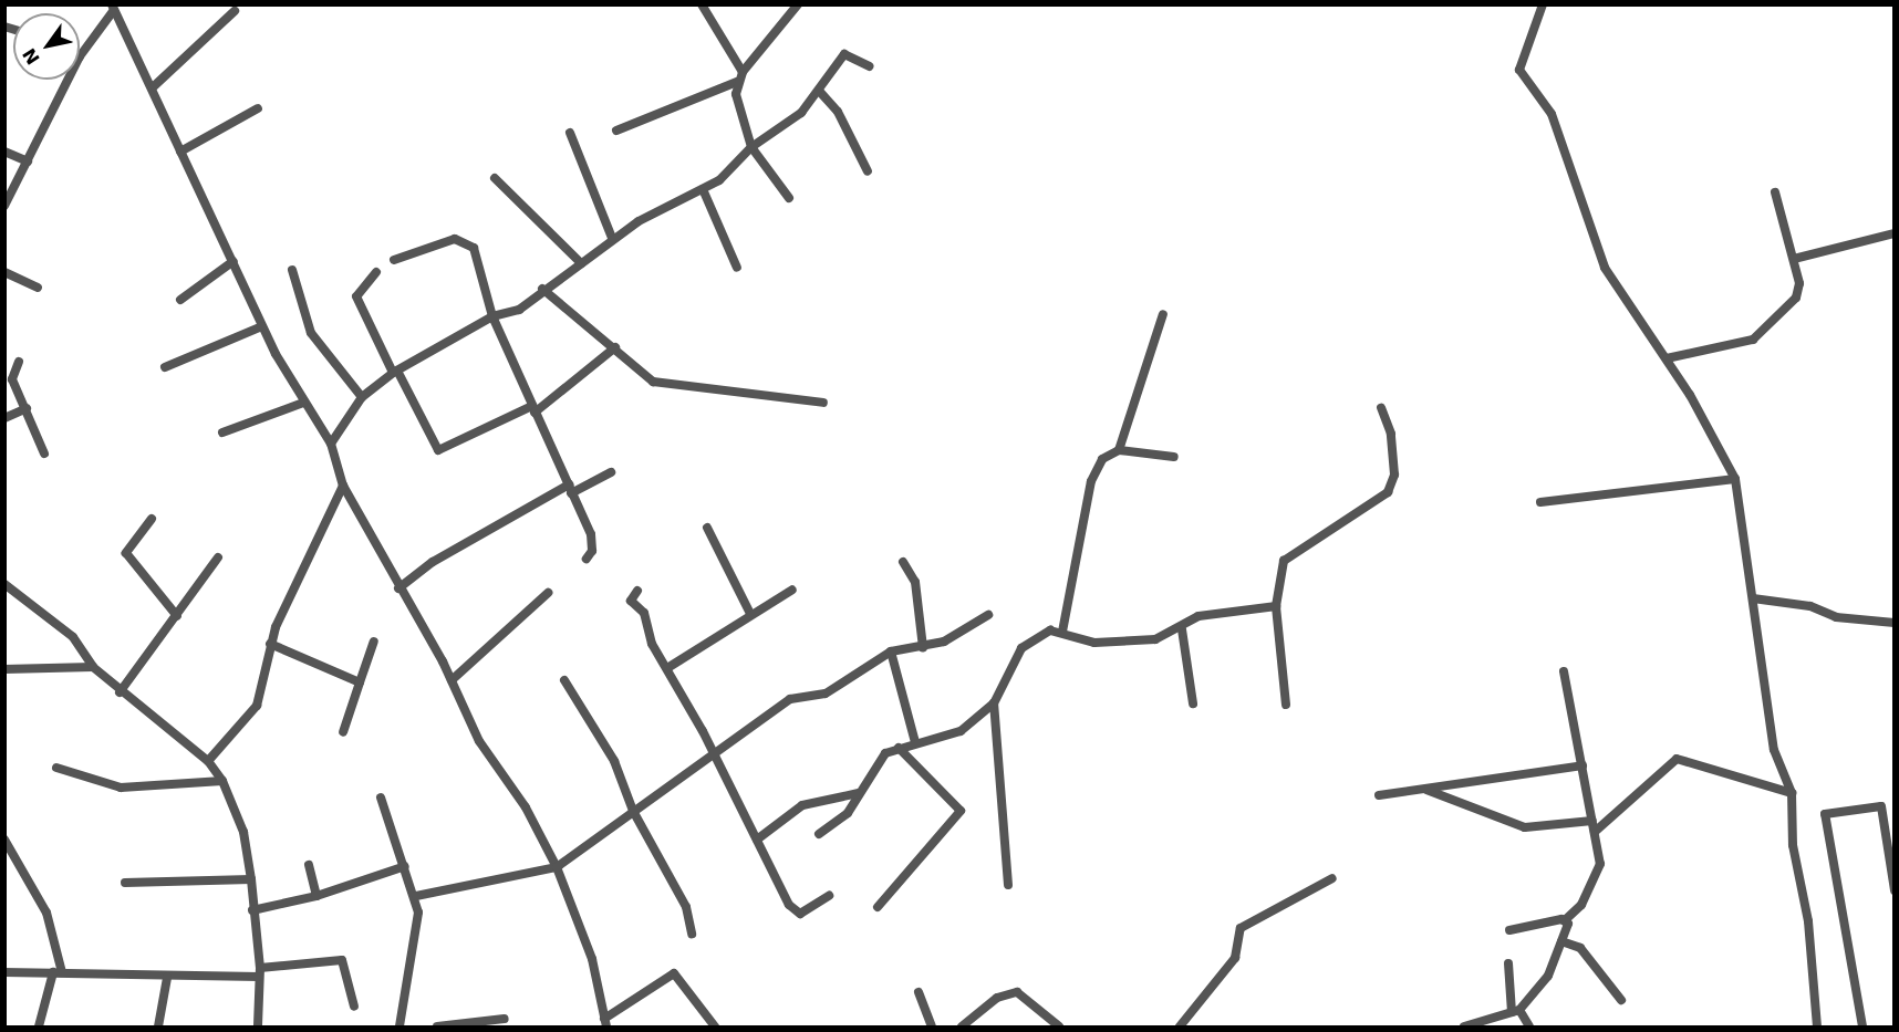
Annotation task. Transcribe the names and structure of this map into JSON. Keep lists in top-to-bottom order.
{
  "north": "bottom left"
}
